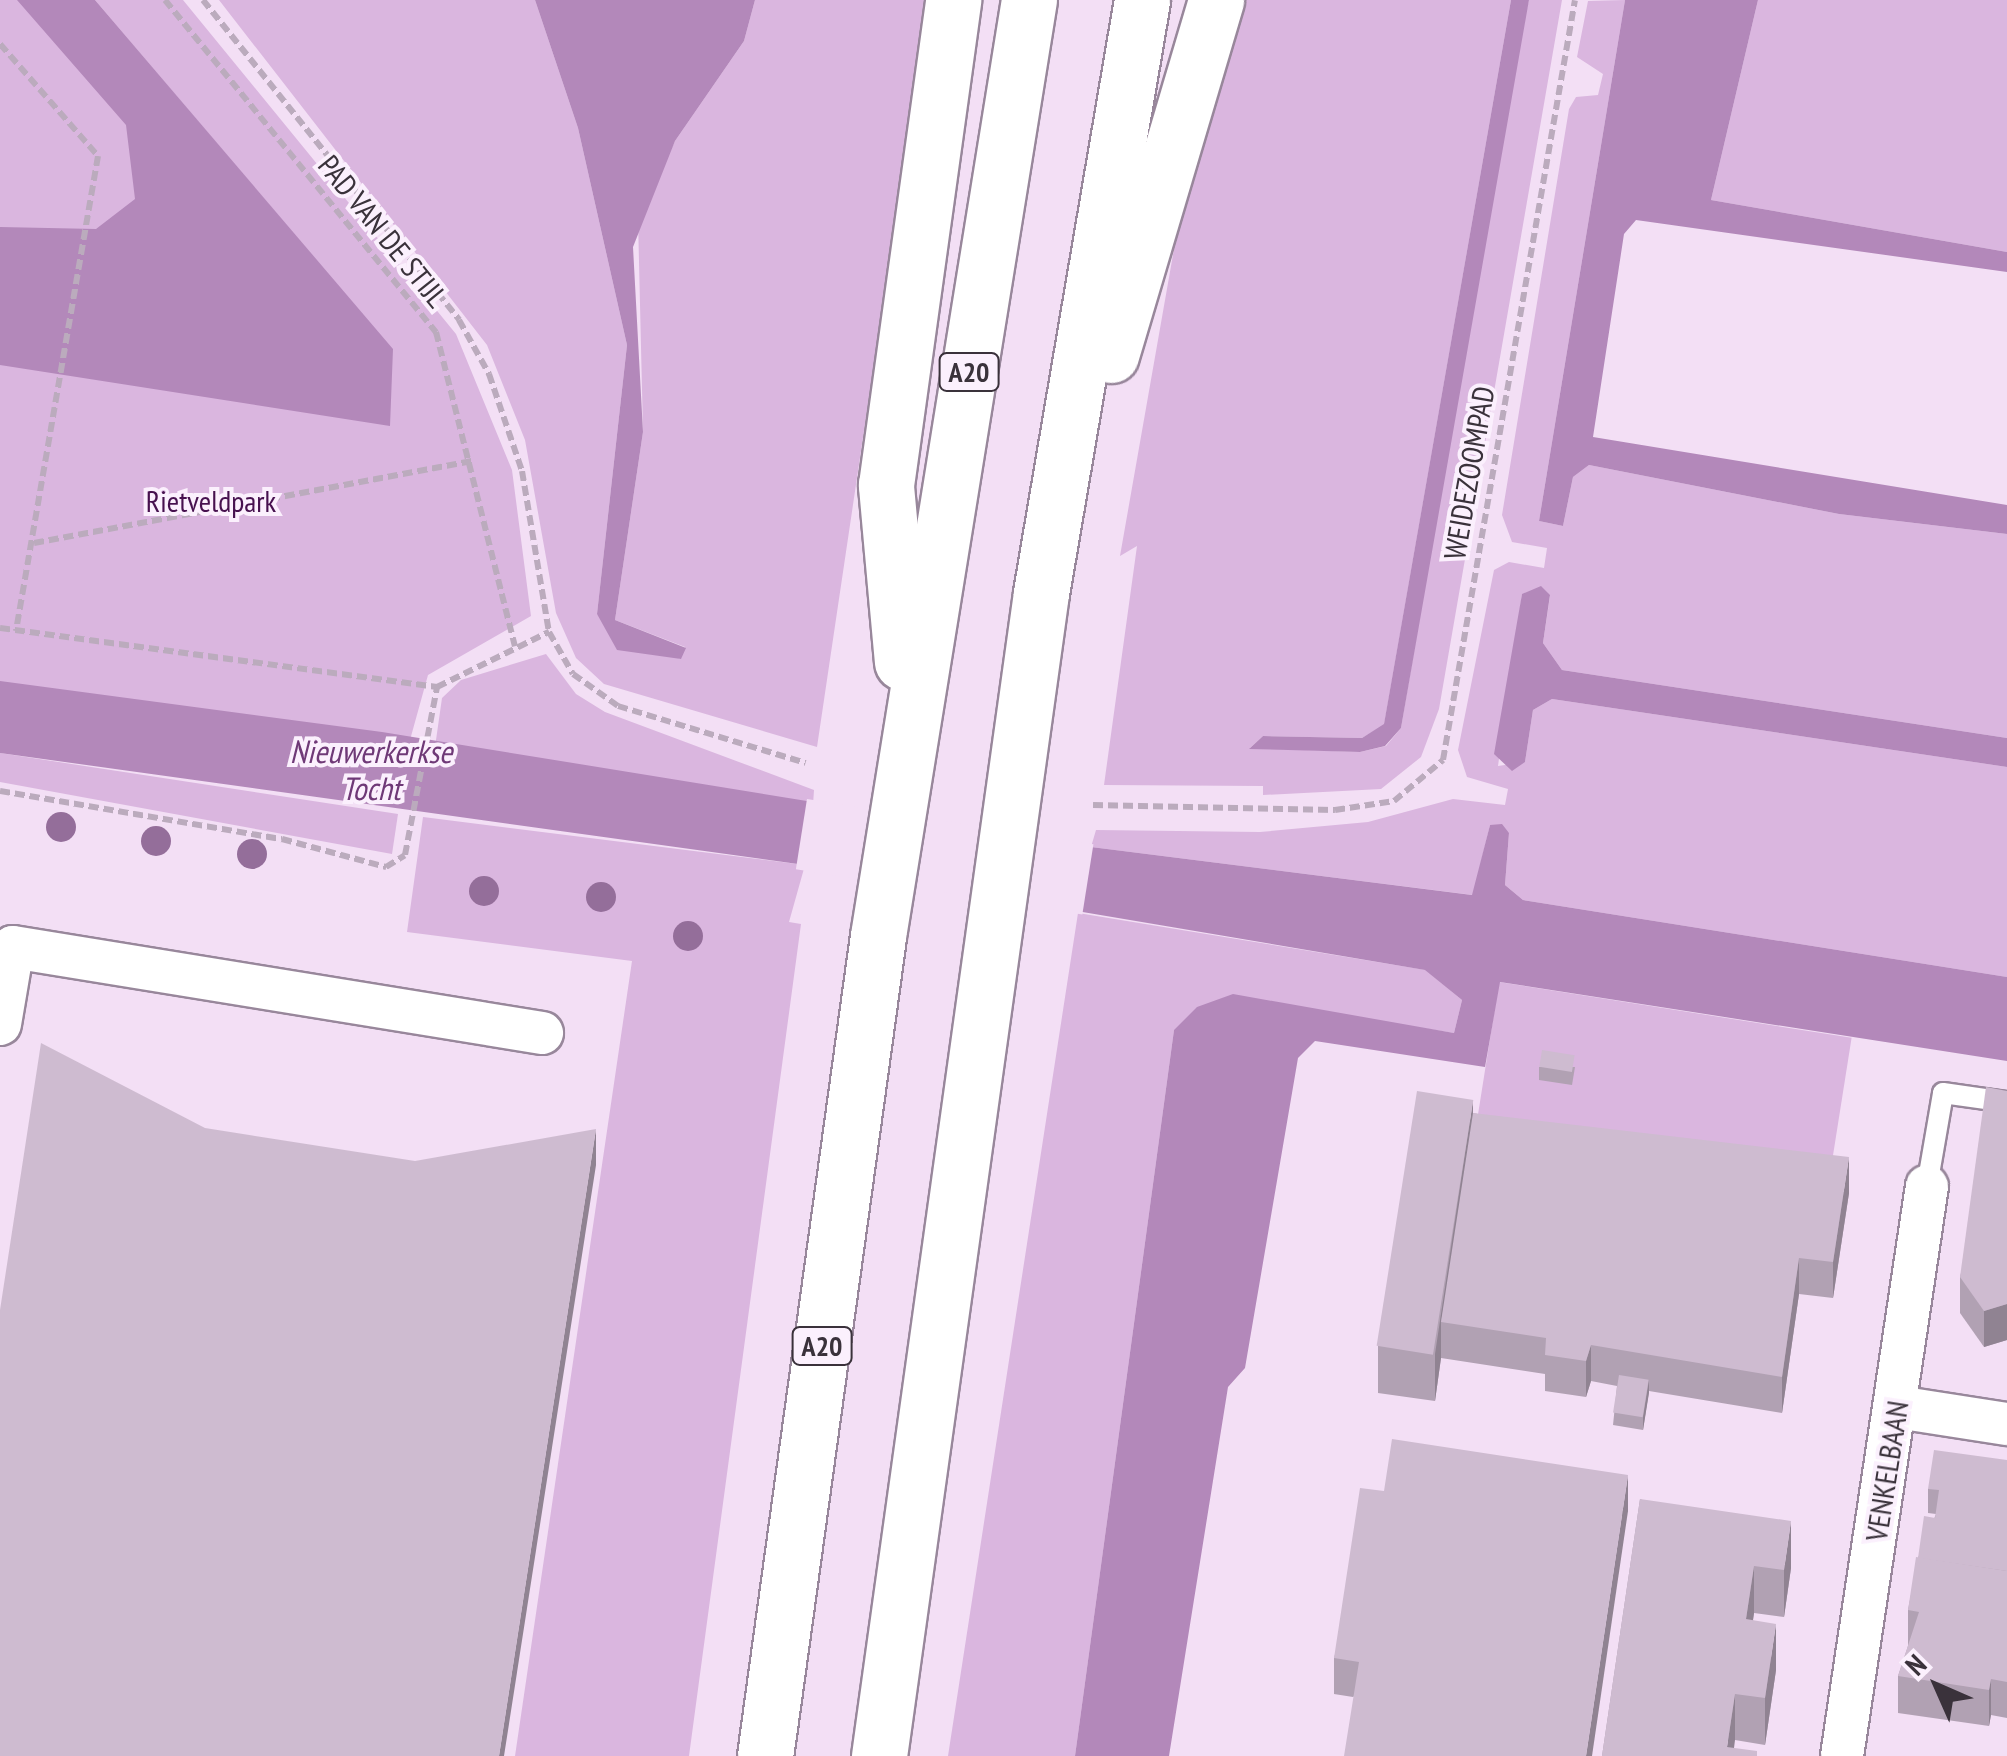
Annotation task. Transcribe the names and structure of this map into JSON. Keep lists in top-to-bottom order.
{
  "streets": {
    "highway": ["A20"],
    "street": ["VENKELBAAN"],
    "path": ["PAD VAN DE STIJL", "WEIDEZOOMPAD"]
  },
  "water": ["Nieuwerkerkse Tocht"],
  "parks": ["Rietveldpark"],
  "north": "top left"
}
